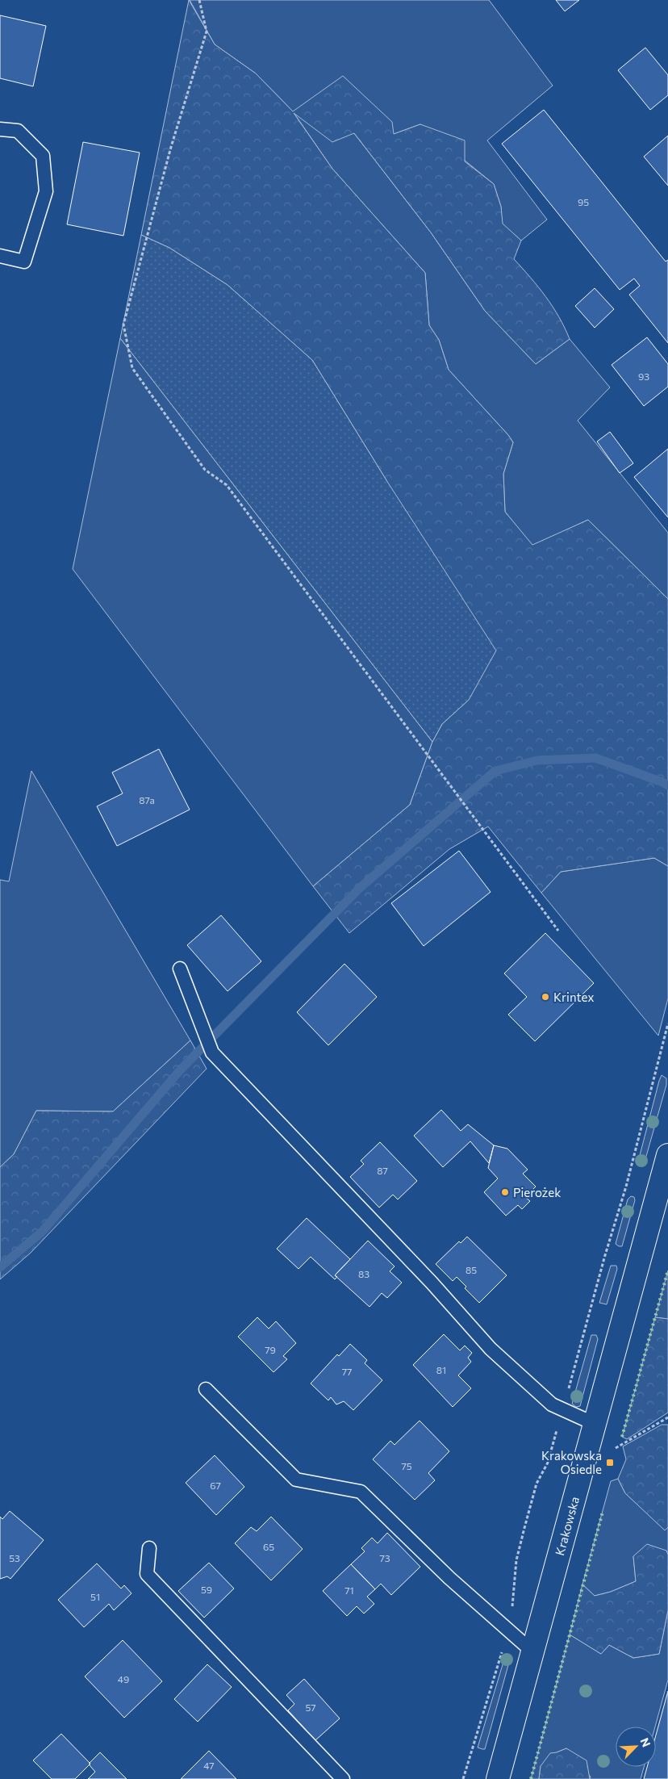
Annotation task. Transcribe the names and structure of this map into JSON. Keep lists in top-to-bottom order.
{
  "streets": {
    "main road": ["Krakowska"]
  },
  "places": {
    "other": ["Krintex", "Pierożek"],
    "transit": ["Krakowska Osiedle"]
  },
  "house_numbers": [
    "95",
    "93",
    "87a",
    "87",
    "85",
    "83",
    "79",
    "81",
    "77",
    "75",
    "67",
    "65",
    "53",
    "73",
    "59",
    "71",
    "51",
    "49",
    "57",
    "47"
  ],
  "north": "top right"
}
